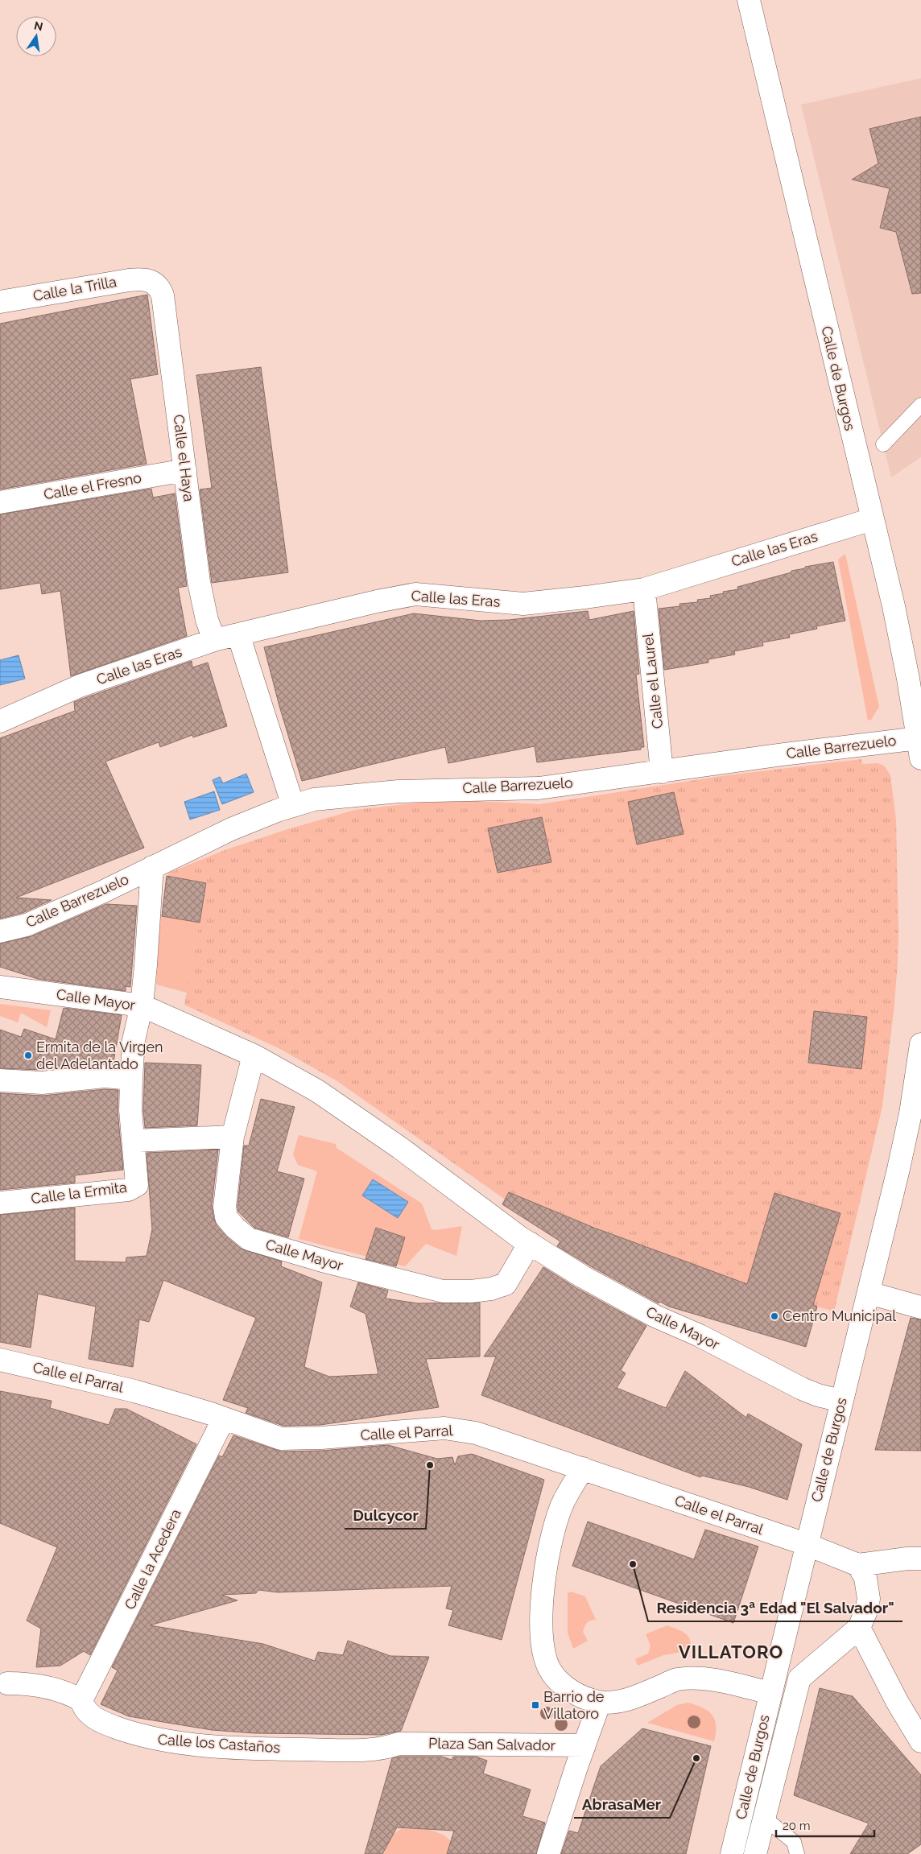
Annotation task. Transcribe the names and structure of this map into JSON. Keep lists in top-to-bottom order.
{
  "streets": {
    "street": [
      "Calle la Trilla",
      "Calle de Burgos",
      "Calle el Haya",
      "Calle el Fresno",
      "Calle las Eras",
      "Calle el Laurel",
      "Calle Barrezuelo",
      "Calle Mayor",
      "Calle la Ermita",
      "Calle el Parral",
      "Calle la Acedera",
      "Calle los Castaños",
      "Plaza San Salvador"
    ]
  },
  "crossings": [
    ["Calle la Trilla", "Calle el Haya"],
    ["Calle de Burgos", "Calle las Eras"],
    ["Calle de Burgos", "Calle Barrezuelo"],
    ["Calle de Burgos", "Calle Mayor"],
    ["Calle de Burgos", "Calle el Parral"],
    ["Calle el Haya", "Calle el Fresno"],
    ["Calle el Haya", "Calle las Eras"],
    ["Calle las Eras", "Calle el Laurel"],
    ["Calle el Laurel", "Calle Barrezuelo"],
    ["Calle Barrezuelo", "Calle Mayor"],
    ["Calle Barrezuelo", "Calle la Ermita"],
    ["Calle Mayor", "Calle la Ermita"],
    ["Calle el Parral", "Calle la Acedera"],
    ["Calle la Acedera", "Calle los Castaños"],
    ["Calle los Castaños", "Plaza San Salvador"]
  ],
  "districts": ["VILLATORO"],
  "places": {
    "other": [
      "Ermita de la Virgen del Adelantado",
      "Centro Municipal",
      "Dulcycor",
      "Residencia 3ª Edad \"El Salvador\"",
      "AbrasaMer"
    ],
    "transit": ["Barrio de Villatoro"]
  },
  "scale_bar": "20 m",
  "north": "top"
}
